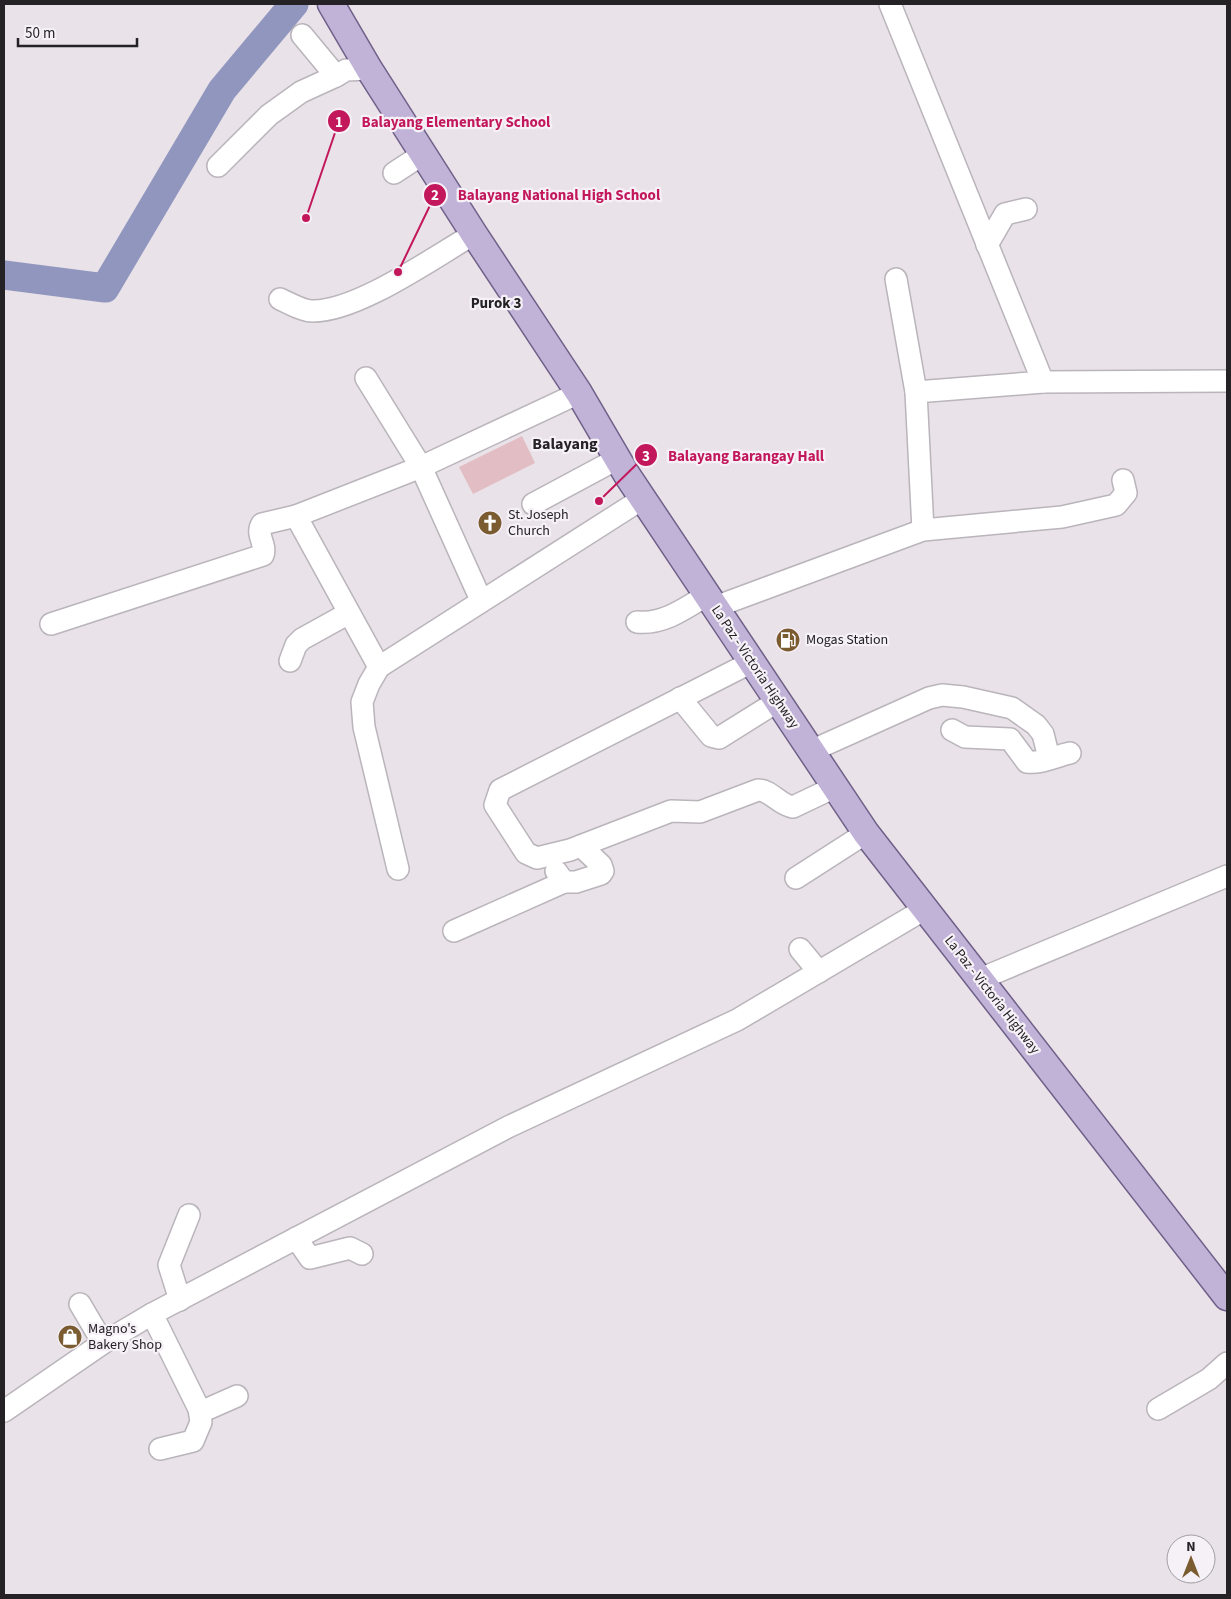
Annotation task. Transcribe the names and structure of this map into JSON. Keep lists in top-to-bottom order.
{
  "streets": {
    "main road": ["La Paz - Victoria Highway"]
  },
  "districts": ["Purok 3", "Balayang"],
  "places": {
    "other": ["Balayang Elementary School", "Balayang National High School", "Balayang Barangay Hall"],
    "church": ["St. Joseph Church"],
    "fuel station": ["Mogas Station"],
    "shop": ["Magno's Bakery Shop"]
  },
  "scale_bar": "50 m",
  "north": "top"
}
